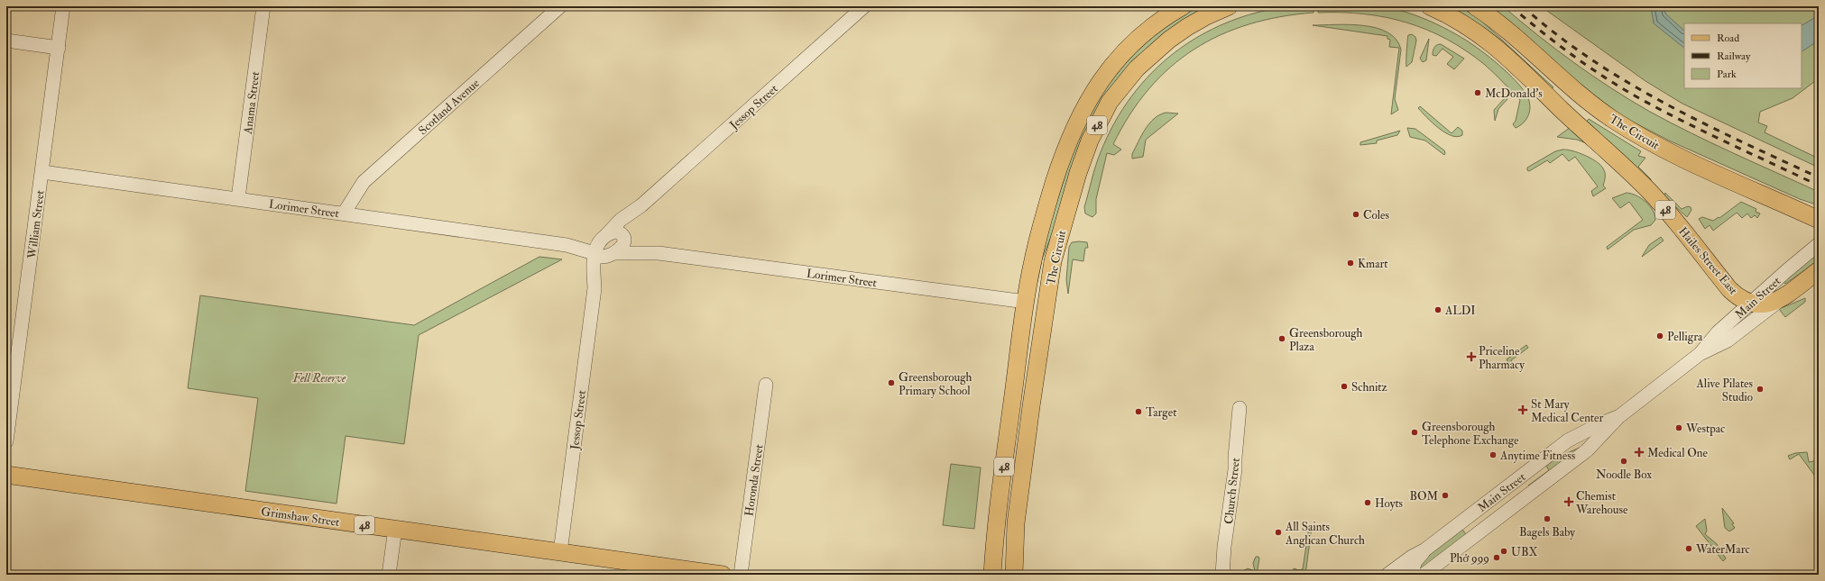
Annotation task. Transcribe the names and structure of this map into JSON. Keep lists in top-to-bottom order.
{
  "streets": {
    "main road": [
      "48",
      "The Circuit",
      "Hailes Street East",
      "Main Street",
      "Grimshaw Street"
    ],
    "street": [
      "Anama Street",
      "Scotland Avenue",
      "Jessop Street",
      "Lorimer Street",
      "William Street",
      "Horonda Street",
      "Church Street"
    ]
  },
  "crossings": [
    ["Anama Street", "Lorimer Street"],
    ["Scotland Avenue", "Lorimer Street"],
    ["Jessop Street", "Lorimer Street"],
    ["Jessop Street", "Grimshaw Street"],
    ["48", "Hailes Street East"],
    ["The Circuit", "Lorimer Street"],
    ["Lorimer Street", "William Street"],
    ["Hailes Street East", "Main Street"]
  ],
  "parks": ["Fell Reserve"],
  "places": {
    "other": [
      "McDonald's",
      "Coles",
      "Kmart",
      "ALDI",
      "Pelligra",
      "Greensborough Plaza",
      "Greensborough Primary School",
      "Schnitz",
      "Alive Pilates Studio",
      "Target",
      "Westpac",
      "Greensborough Telephone Exchange",
      "Anytime Fitness",
      "Noodle Box",
      "BOM",
      "Hoyts",
      "Bagels Baby",
      "All Saints Anglican Church",
      "WaterMarc",
      "UBX",
      "Phở 999"
    ],
    "health": [
      "Priceline Pharmacy",
      "St Mary Medical Center",
      "Medical One",
      "Chemist Warehouse"
    ]
  },
  "legend": ["Road", "Railway", "Park"]
}
